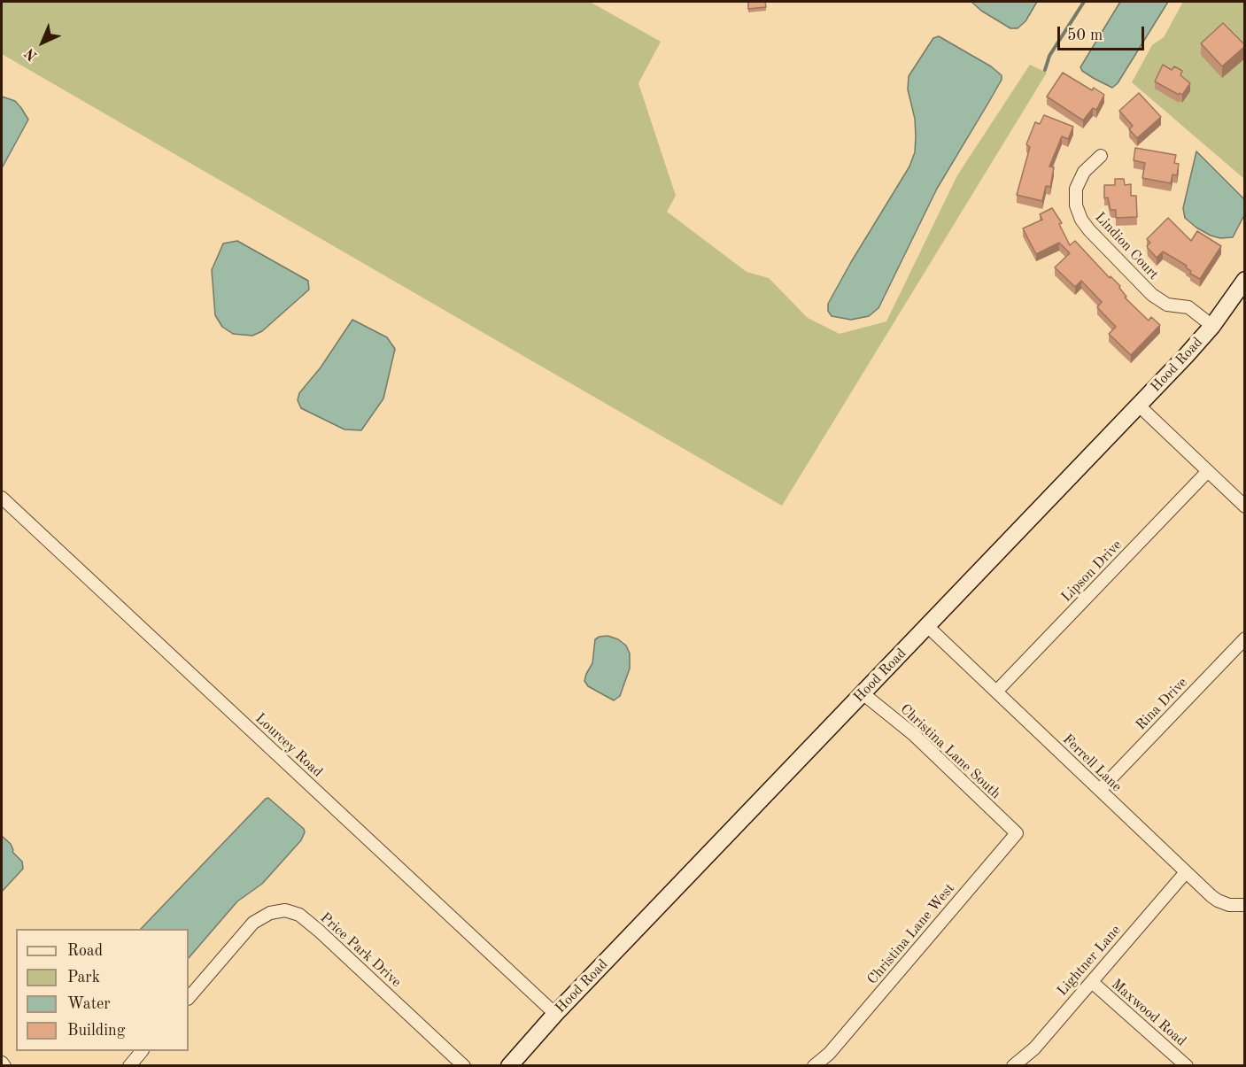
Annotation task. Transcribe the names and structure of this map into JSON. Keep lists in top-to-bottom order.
{
  "streets": {
    "street": [
      "Lindion Court",
      "Hood Road",
      "Lipson Drive",
      "Rina Drive",
      "Lourcey Road",
      "Christina Lane South",
      "Ferrell Lane",
      "Christina Lane West",
      "Price Park Drive",
      "Lightner Lane",
      "Maxwood Road"
    ]
  },
  "crossings": [
    ["Lindion Court", "Hood Road"],
    ["Hood Road", "Lourcey Road"],
    ["Hood Road", "Christina Lane South"],
    ["Hood Road", "Ferrell Lane"],
    ["Lipson Drive", "Ferrell Lane"],
    ["Rina Drive", "Ferrell Lane"],
    ["Christina Lane South", "Christina Lane West"],
    ["Ferrell Lane", "Lightner Lane"],
    ["Lightner Lane", "Maxwood Road"]
  ],
  "legend": [
    "Road",
    "Park",
    "Water",
    "Building"
  ],
  "scale_bar": "50 m",
  "north": "bottom left"
}
